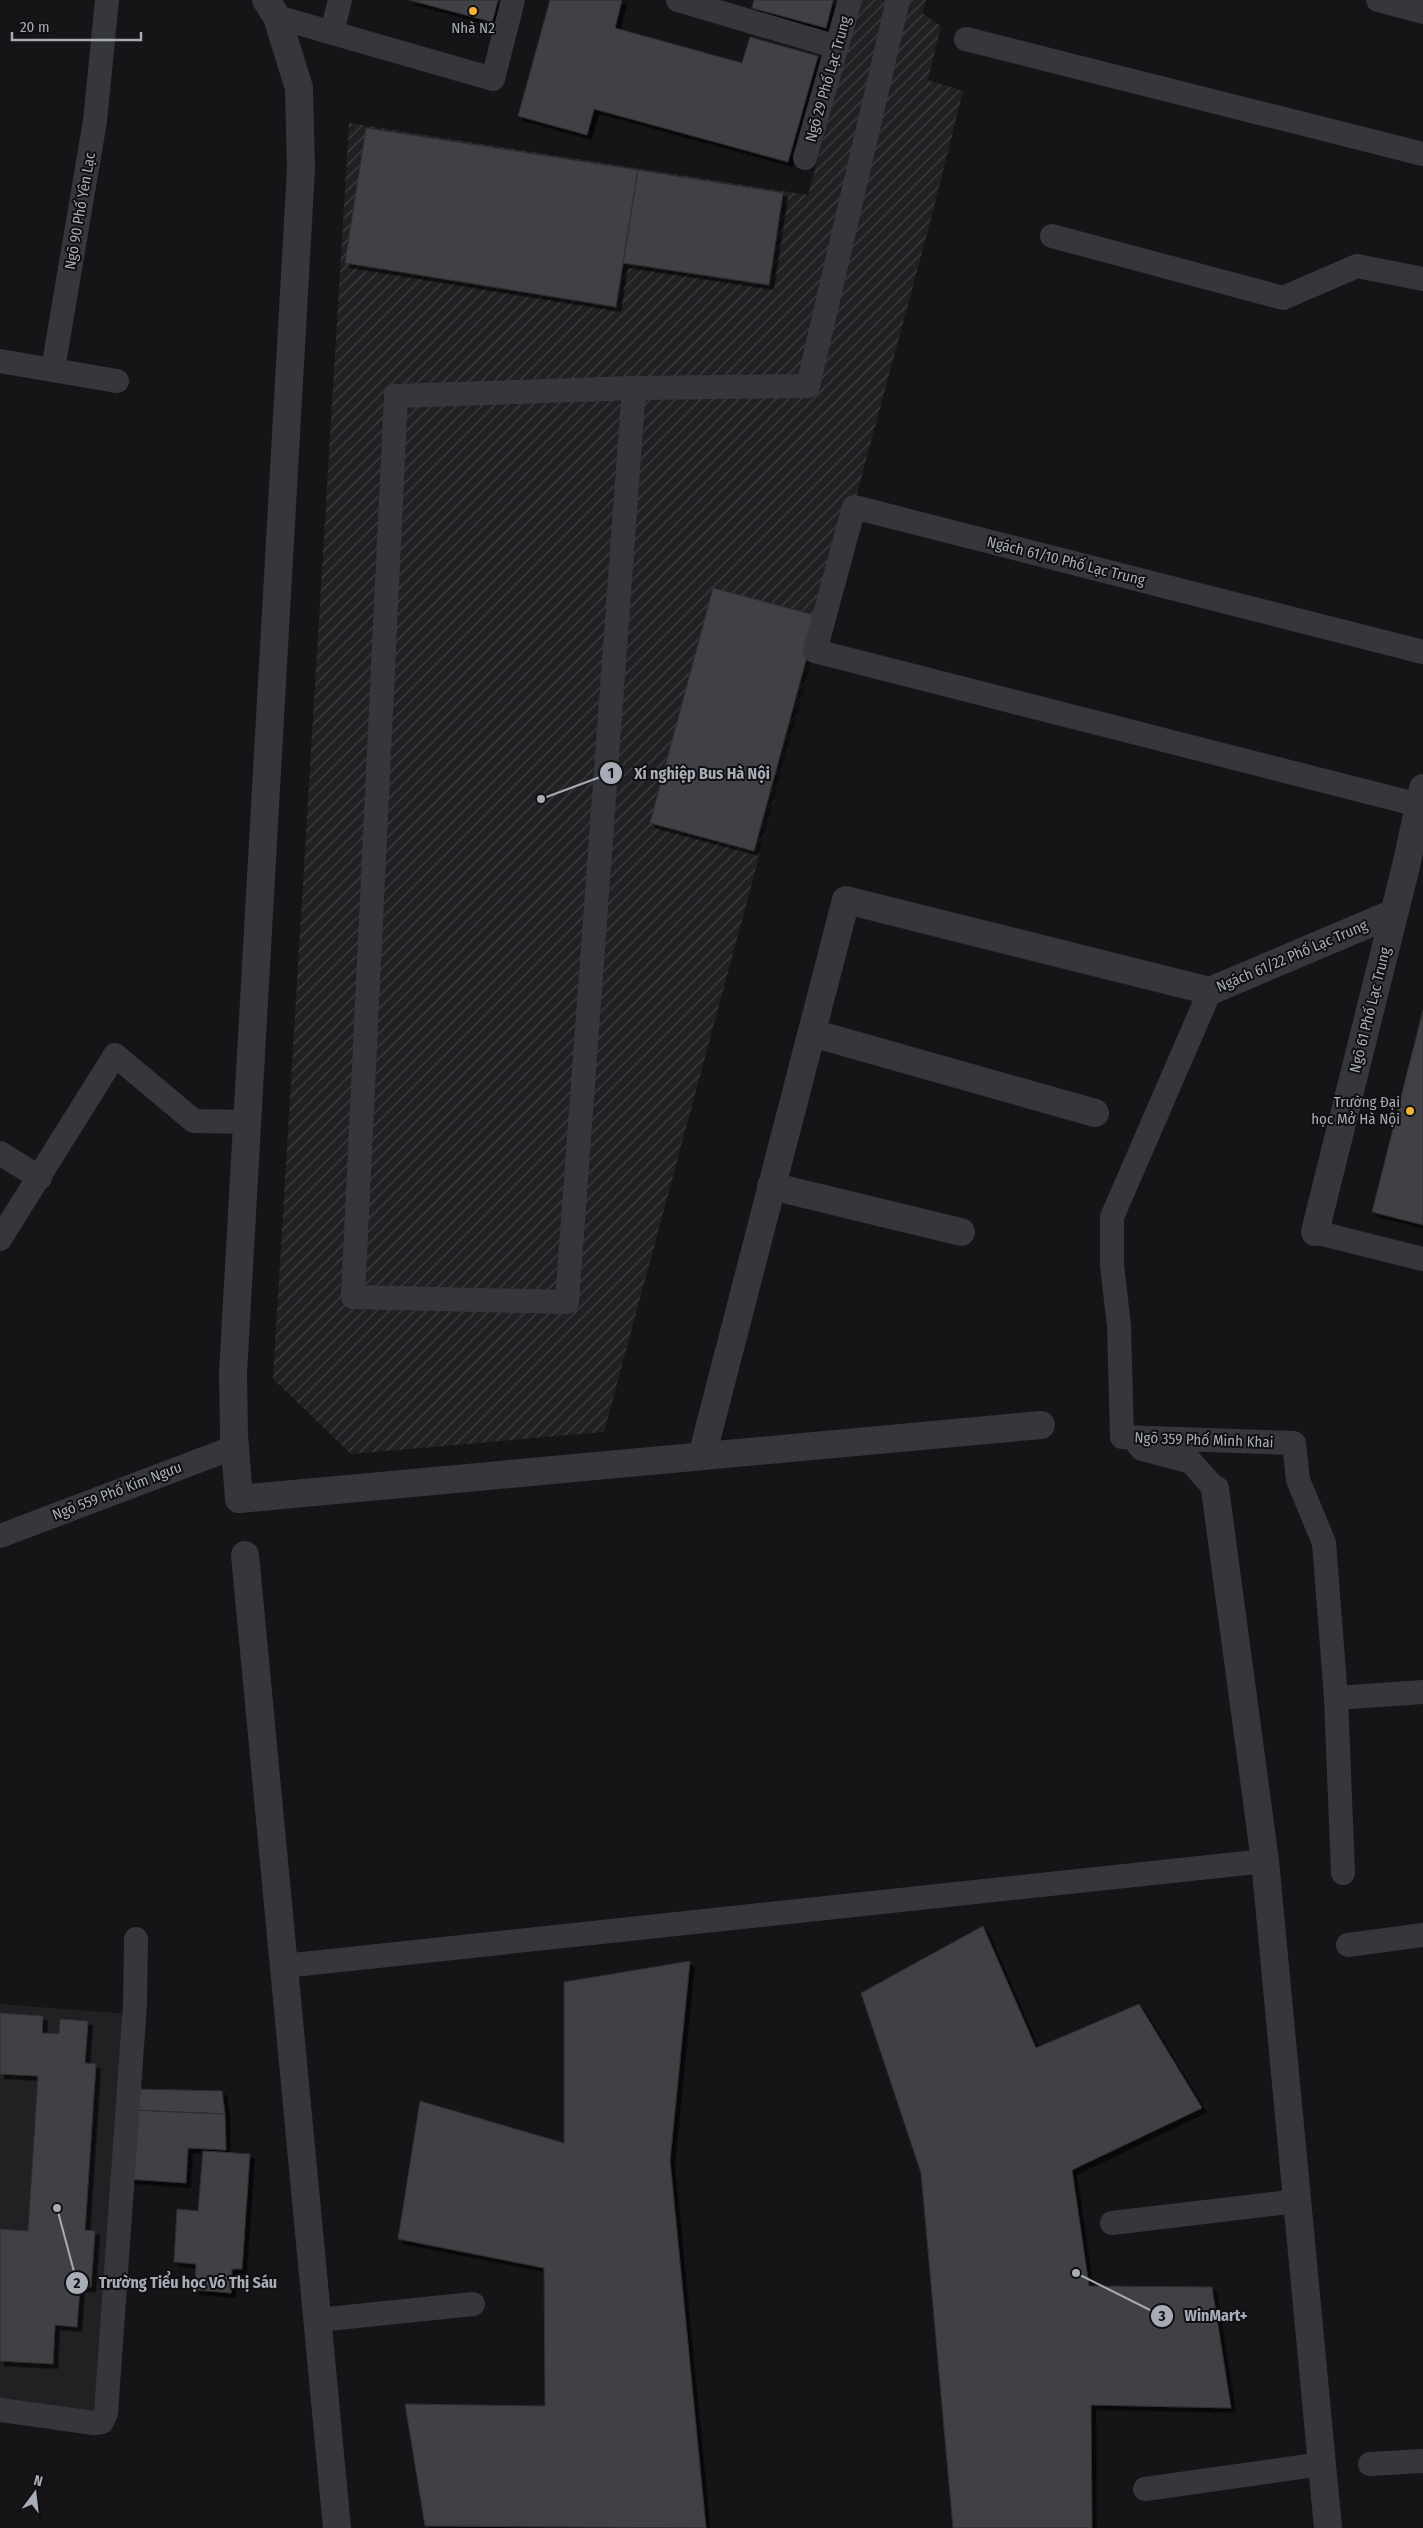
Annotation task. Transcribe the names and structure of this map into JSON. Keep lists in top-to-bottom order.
{
  "streets": {
    "street": ["Ngách 61/22 Phố Lạc Trung", "Ngõ 61 Phố Lạc Trung"],
    "lane": [
      "Ngõ 29 Phố Lạc Trung",
      "Ngõ 90 Phố Yên Lạc",
      "Ngách 61/10 Phố Lạc Trung",
      "Ngõ 359 Phố Minh Khai",
      "Ngõ 559 Phố Kim Ngưu"
    ]
  },
  "crossings": [
    ["Ngách 61/10 Phố Lạc Trung", "Ngõ 61 Phố Lạc Trung"],
    ["Ngách 61/22 Phố Lạc Trung", "Ngõ 61 Phố Lạc Trung"],
    ["Ngách 61/22 Phố Lạc Trung", "Ngõ 359 Phố Minh Khai"]
  ],
  "places": [
    "Nhà N2",
    "Xí nghiệp Bus Hà Nội",
    "Trường Đại học Mở Hà Nội",
    "Trường Tiểu học Võ Thị Sáu",
    "WinMart+"
  ],
  "scale_bar": "20 m",
  "north": "top"
}
